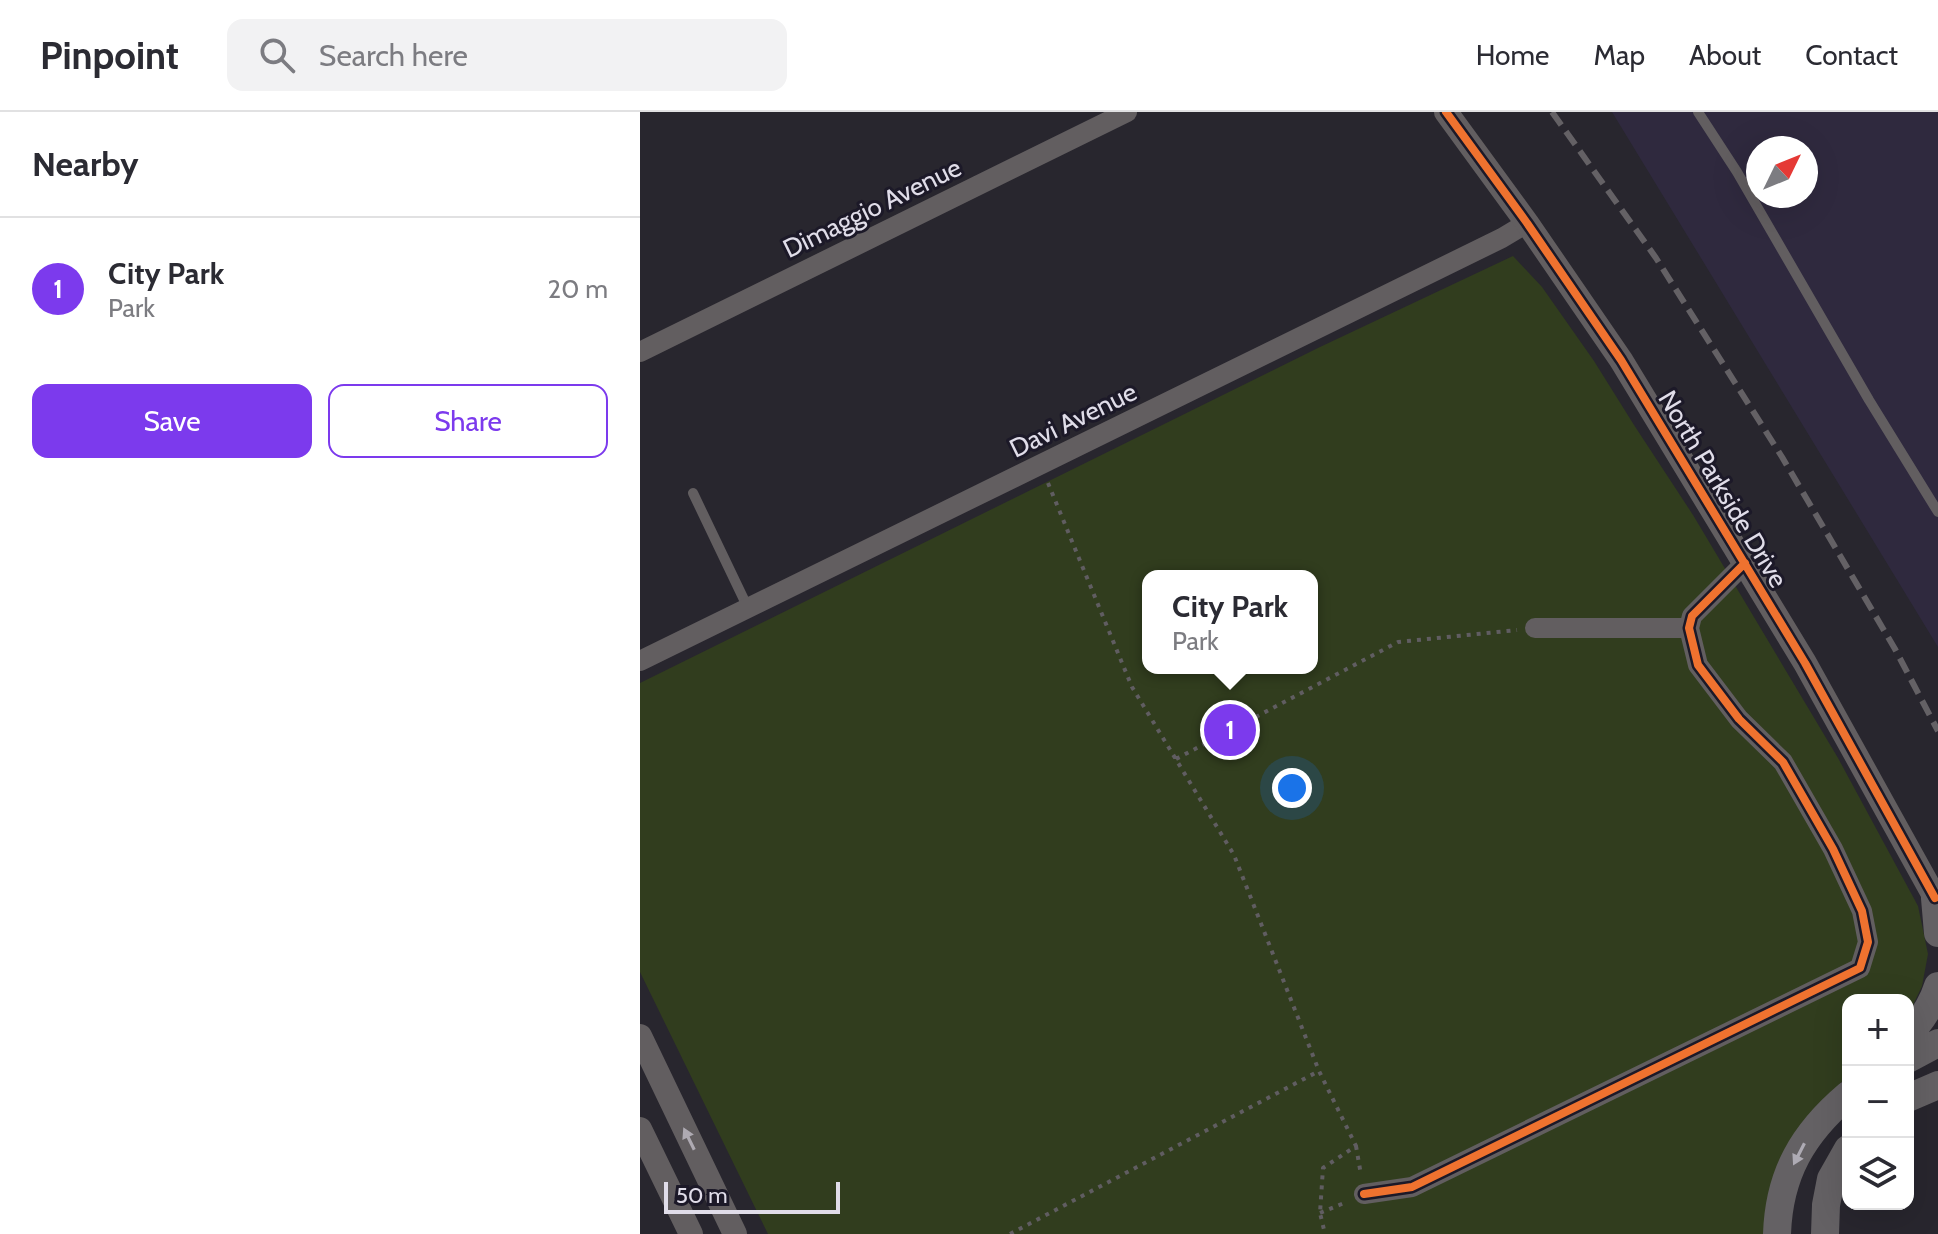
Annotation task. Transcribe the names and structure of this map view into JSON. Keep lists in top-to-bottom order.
{
  "streets": {
    "street": ["Dimaggio Avenue", "Davi Avenue", "North Parkside Drive"]
  },
  "crossings": [
    ["Davi Avenue", "North Parkside Drive"]
  ],
  "scale_bar": "50 m",
  "north": "top right",
  "page": {
    "header": "Pinpoint",
    "search": "Search here",
    "nav": [
      "Home",
      "Map",
      "About",
      "Contact"
    ],
    "heading": "Nearby",
    "list": [
      {
        "mark": "1",
        "name": "City Park",
        "note": "Park",
        "value": "20 m"
      }
    ],
    "buttons": ["Save", "Share"],
    "popup": ["City Park", "Park"],
    "pins": "1",
    "map_buttons": ["+", "−"],
    "scale": "50 m"
  }
}
